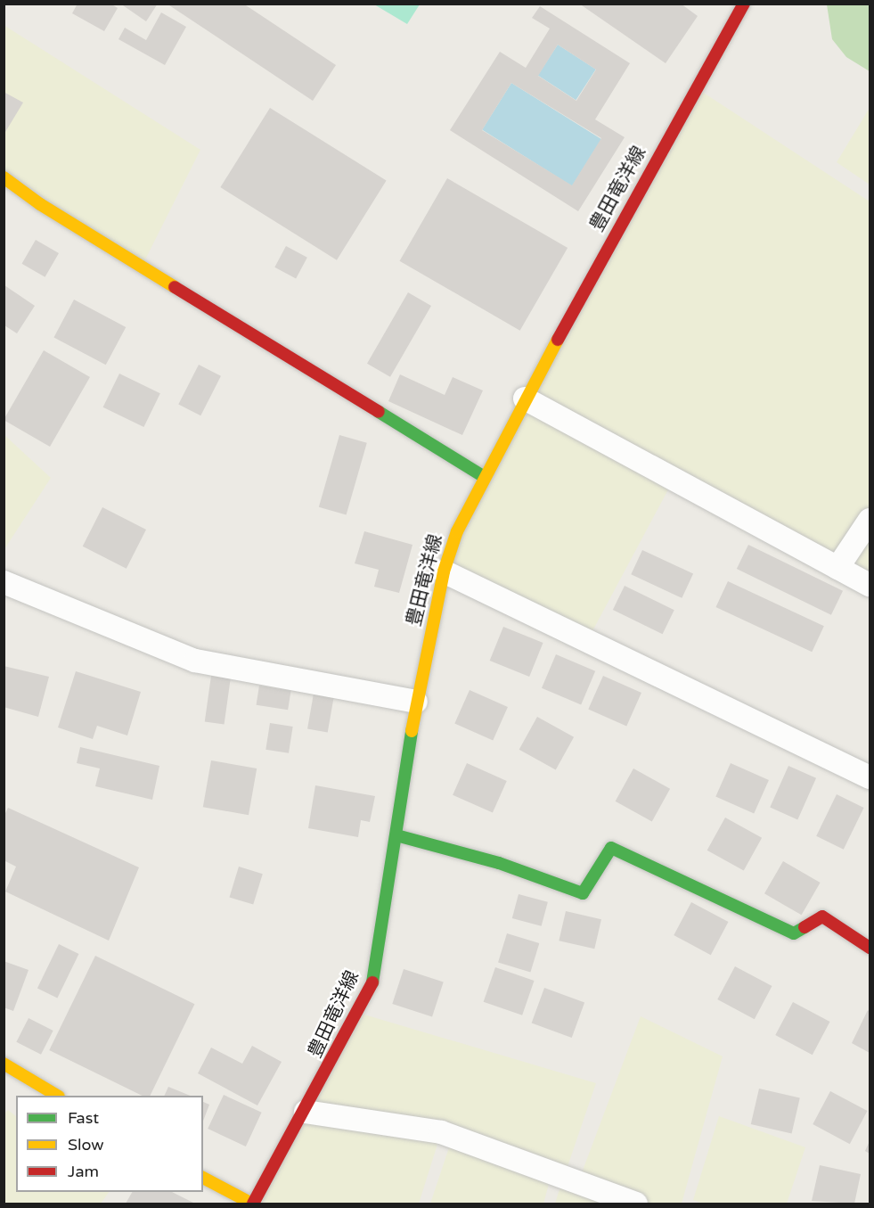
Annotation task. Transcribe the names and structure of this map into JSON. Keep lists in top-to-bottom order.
{
  "streets": {
    "main road": ["豊田竜洋線"]
  },
  "legend": ["Fast", "Slow", "Jam"]
}
